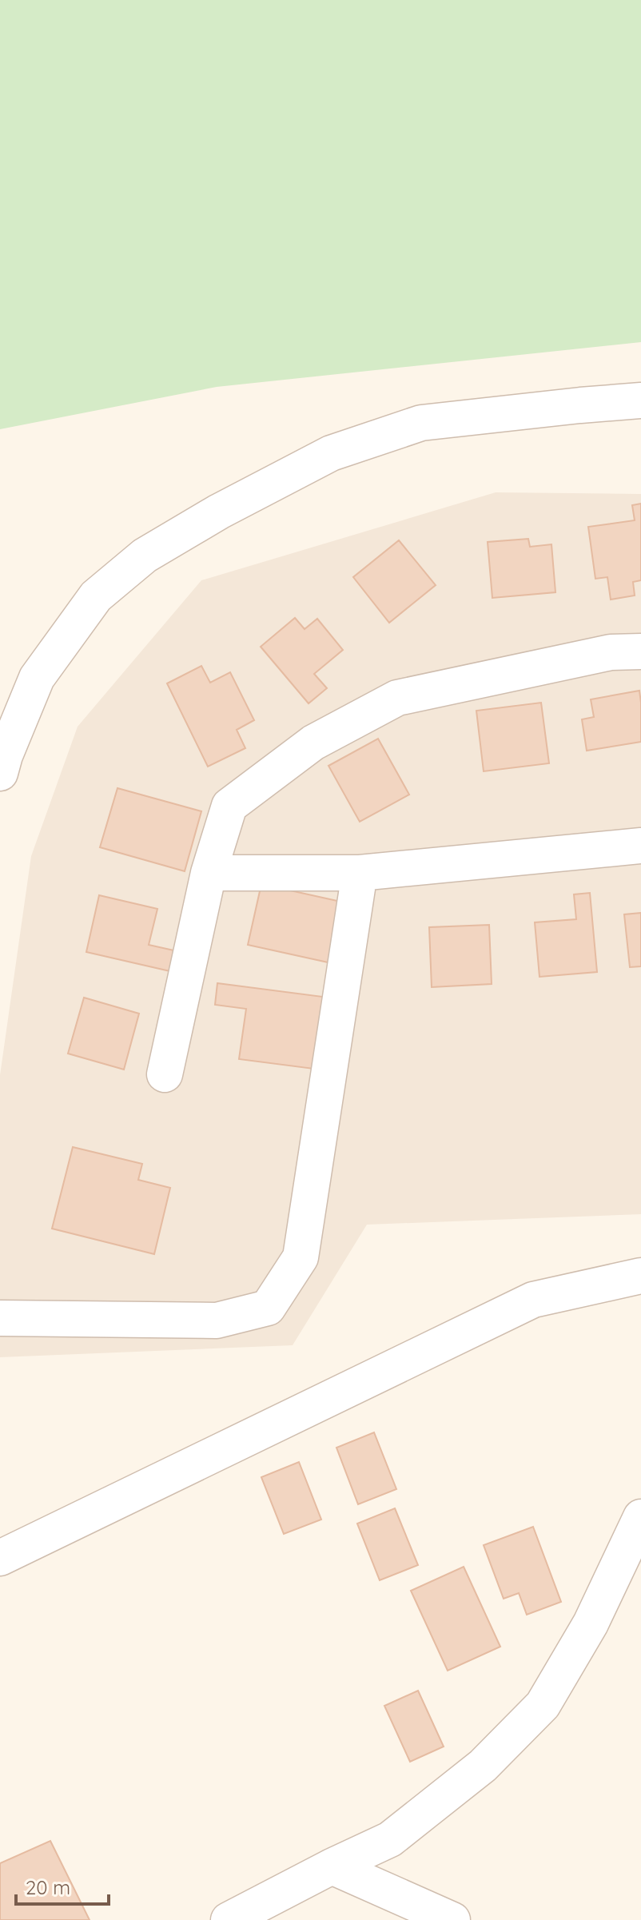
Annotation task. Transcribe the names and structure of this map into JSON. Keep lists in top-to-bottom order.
{
  "scale_bar": "20 m"
}
